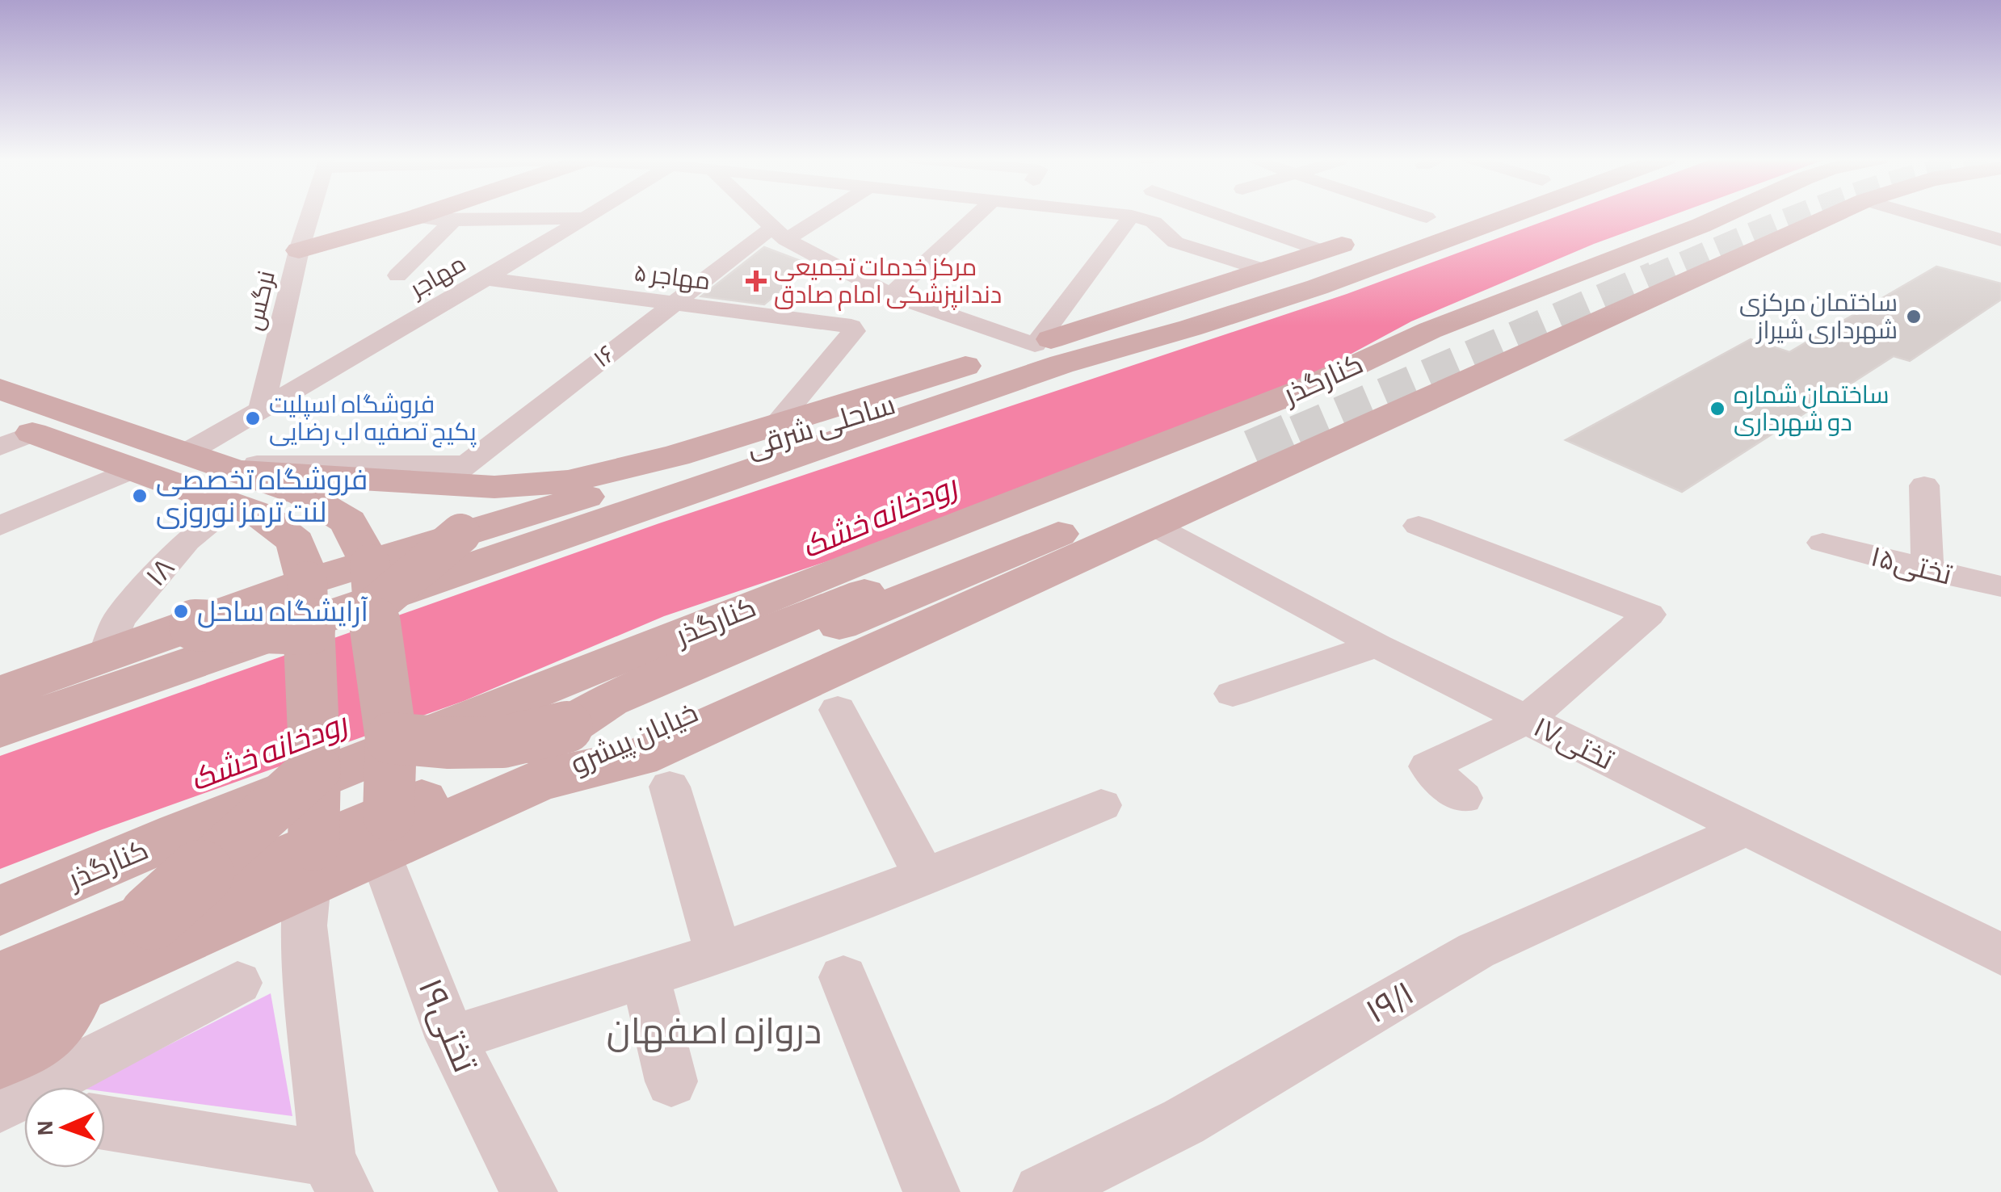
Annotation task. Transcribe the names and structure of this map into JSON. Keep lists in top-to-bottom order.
{
  "streets": {
    "main road": ["کنارگذر", "ساحلی شرقی", "خیابان پیشرو"],
    "street": [
      "مهاجر",
      "۵ مهاجر",
      "نرگس",
      "۱۶",
      "تختی۱۵",
      "۱۸",
      "تختی۱۷",
      "۱۹/۱",
      "تختی۱۹"
    ]
  },
  "crossings": [
    ["مهاجر", "۵ مهاجر"],
    ["مهاجر", "نرگس"],
    ["مهاجر", "ساحلی شرقی"],
    ["مهاجر", "۱۸"],
    ["۵ مهاجر", "۱۶"],
    ["۵ مهاجر", "ساحلی شرقی"],
    ["۱۶", "ساحلی شرقی"],
    ["ساحلی شرقی", "۱۸"],
    ["خیابان پیشرو", "تختی۱۹"],
    ["تختی۱۷", "۱۹/۱"]
  ],
  "districts": ["دروازه اصفهان"],
  "water": ["رودخانه خشک"],
  "places": {
    "health": ["مرکز خدمات تجمیعی دندانپزشکی امام صادق"],
    "other": [
      "ساختمان مرکزی شهرداری شیراز",
      "ساختمان شماره دو شهرداری",
      "فروشگاه اسپلیت پکیج تصفیه اب رضایی",
      "فروشگاه تخصصی لنت ترمز نوروزی",
      "آرایشگاه ساحل"
    ]
  },
  "north": "left"
}
